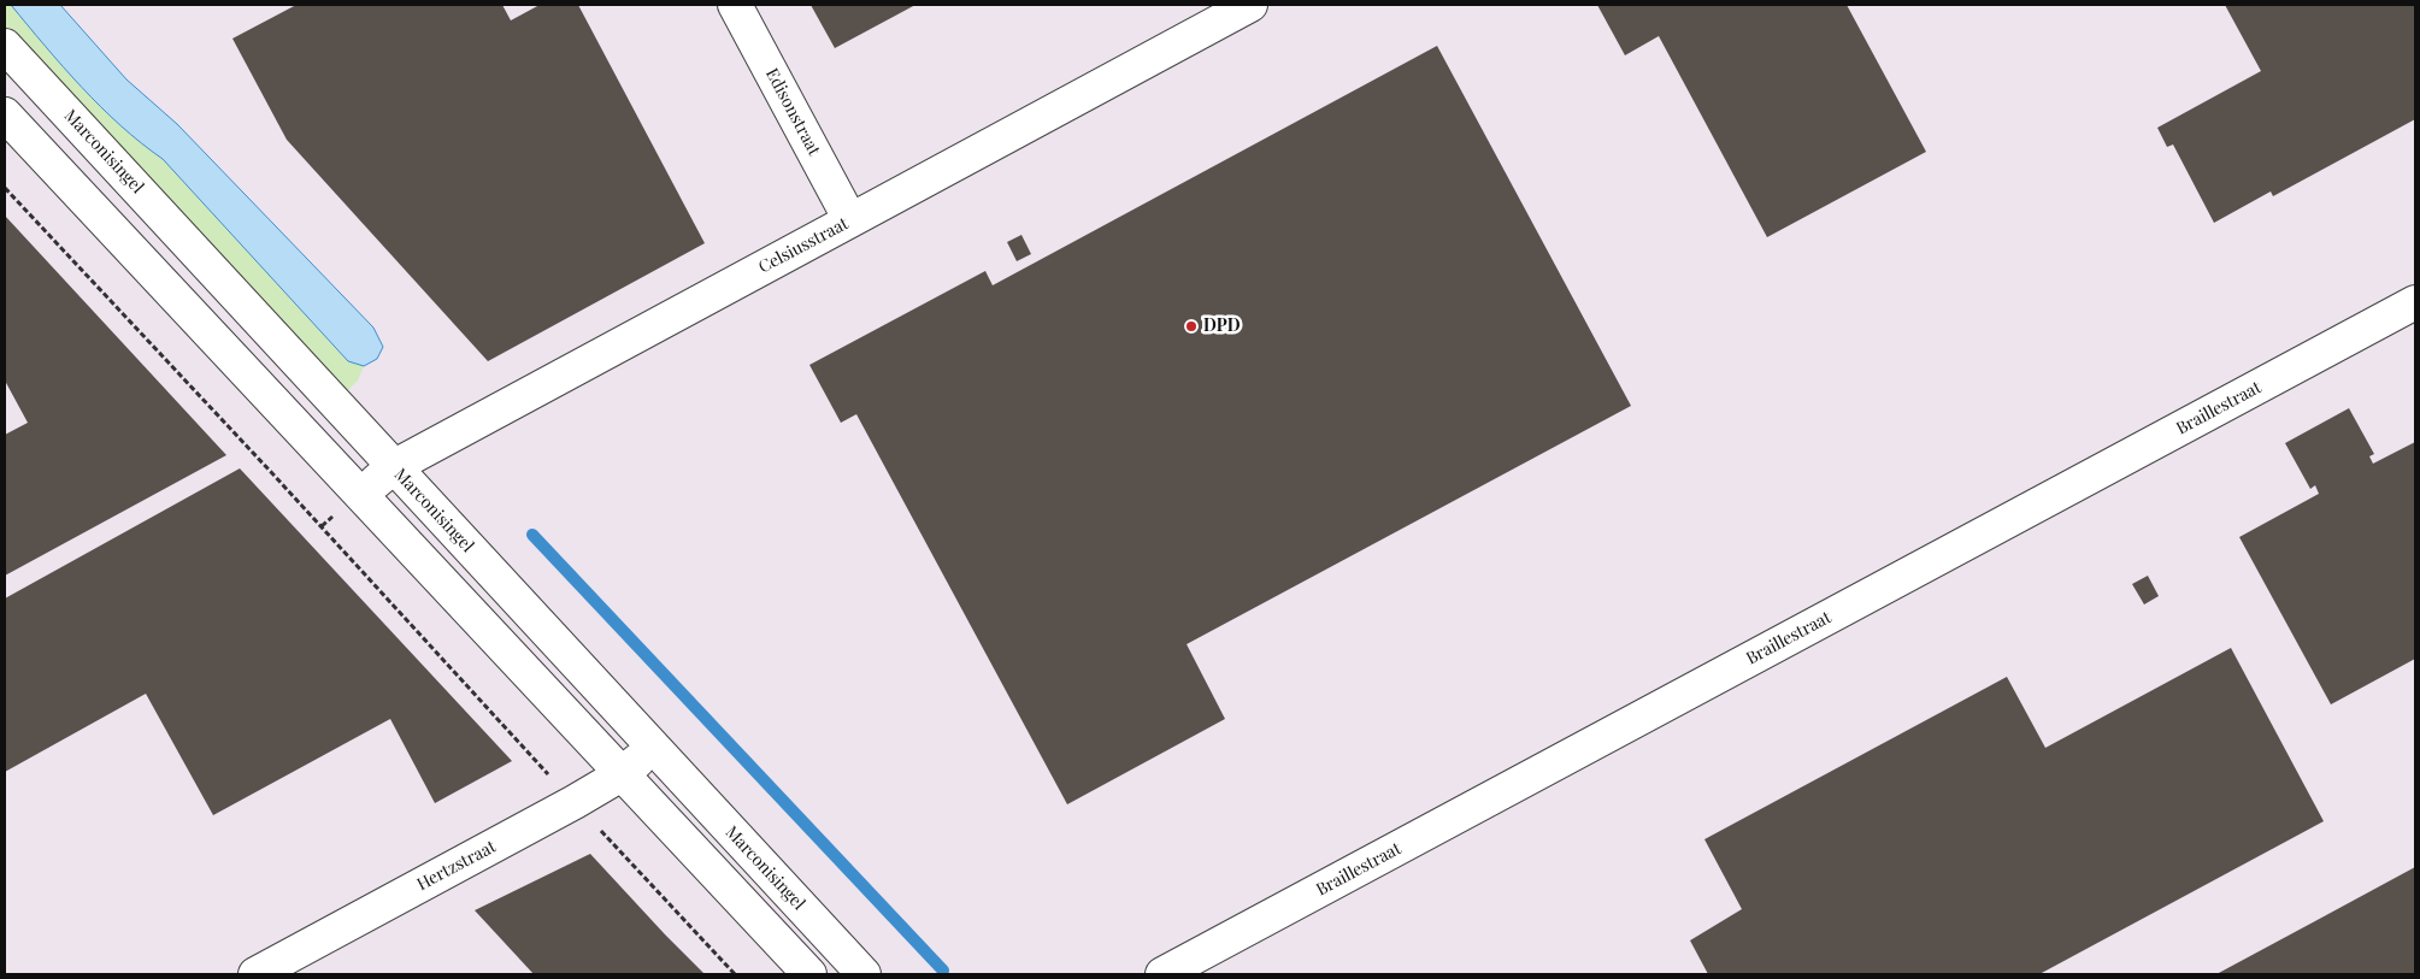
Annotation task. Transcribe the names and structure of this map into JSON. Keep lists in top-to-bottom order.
{
  "streets": {
    "street": [
      "Edisonstraat",
      "Marconisingel",
      "Celsiusstraat",
      "Braillestraat",
      "Hertzstraat"
    ]
  },
  "crossings": [
    ["Edisonstraat", "Celsiusstraat"],
    ["Marconisingel", "Celsiusstraat"],
    ["Marconisingel", "Hertzstraat"]
  ],
  "places": ["DPD"]
}
